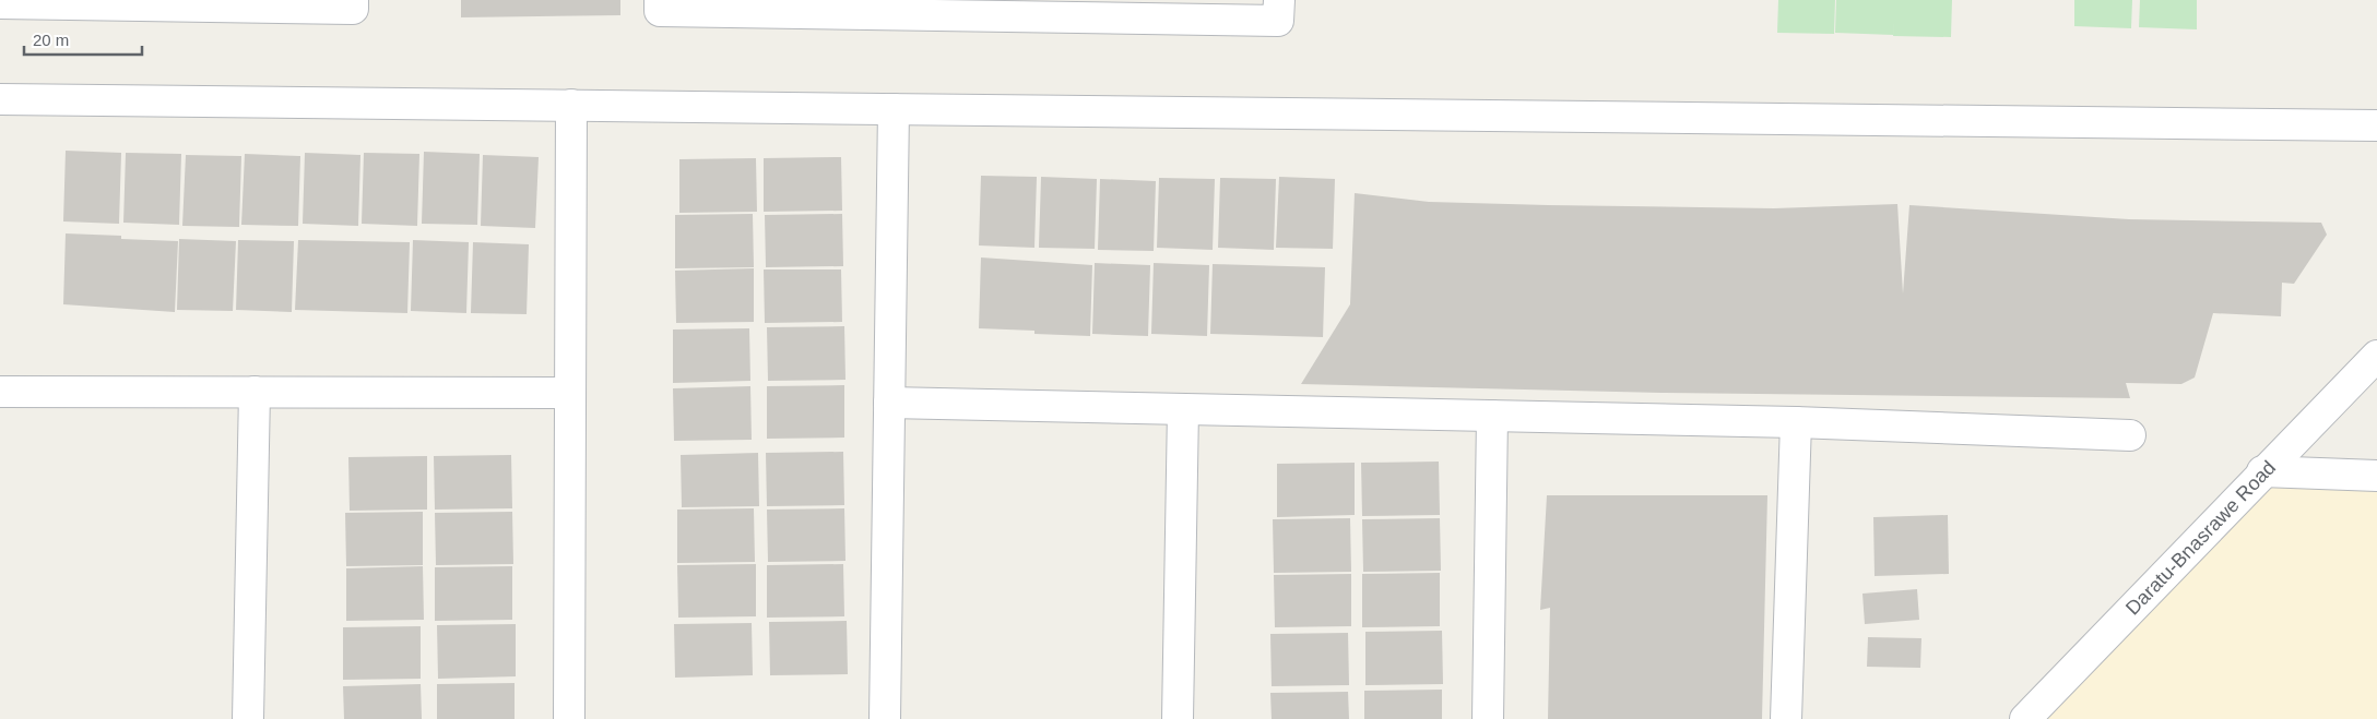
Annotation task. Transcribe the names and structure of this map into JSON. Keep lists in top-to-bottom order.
{
  "streets": {
    "street": ["Daratu-Bnasrawe Road"]
  },
  "scale_bar": "20 m"
}
